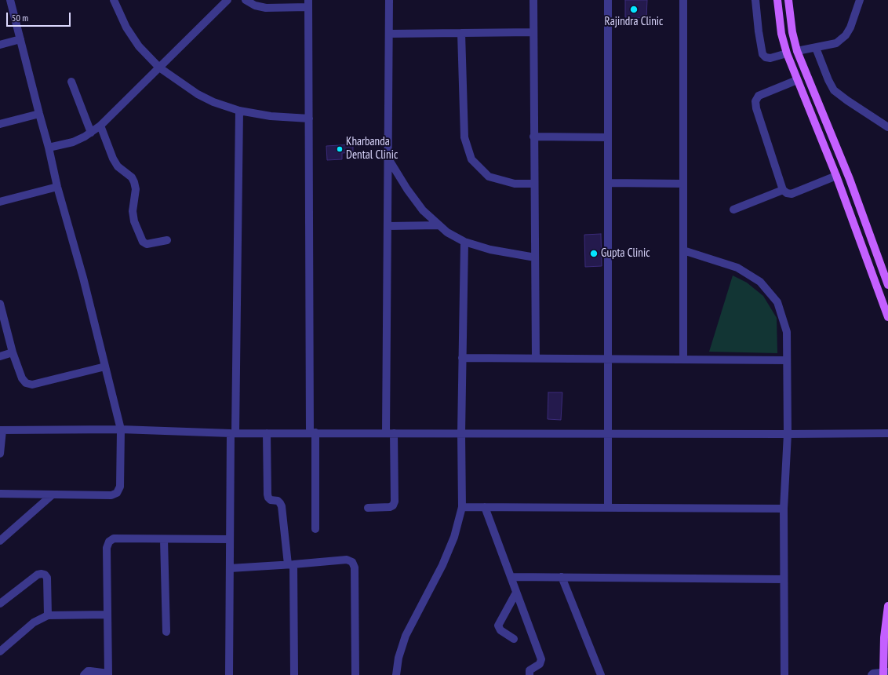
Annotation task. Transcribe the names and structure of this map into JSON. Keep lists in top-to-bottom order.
{
  "places": ["Rajindra Clinic", "Kharbanda Dental Clinic", "Gupta Clinic"],
  "scale_bar": "50 m"
}
